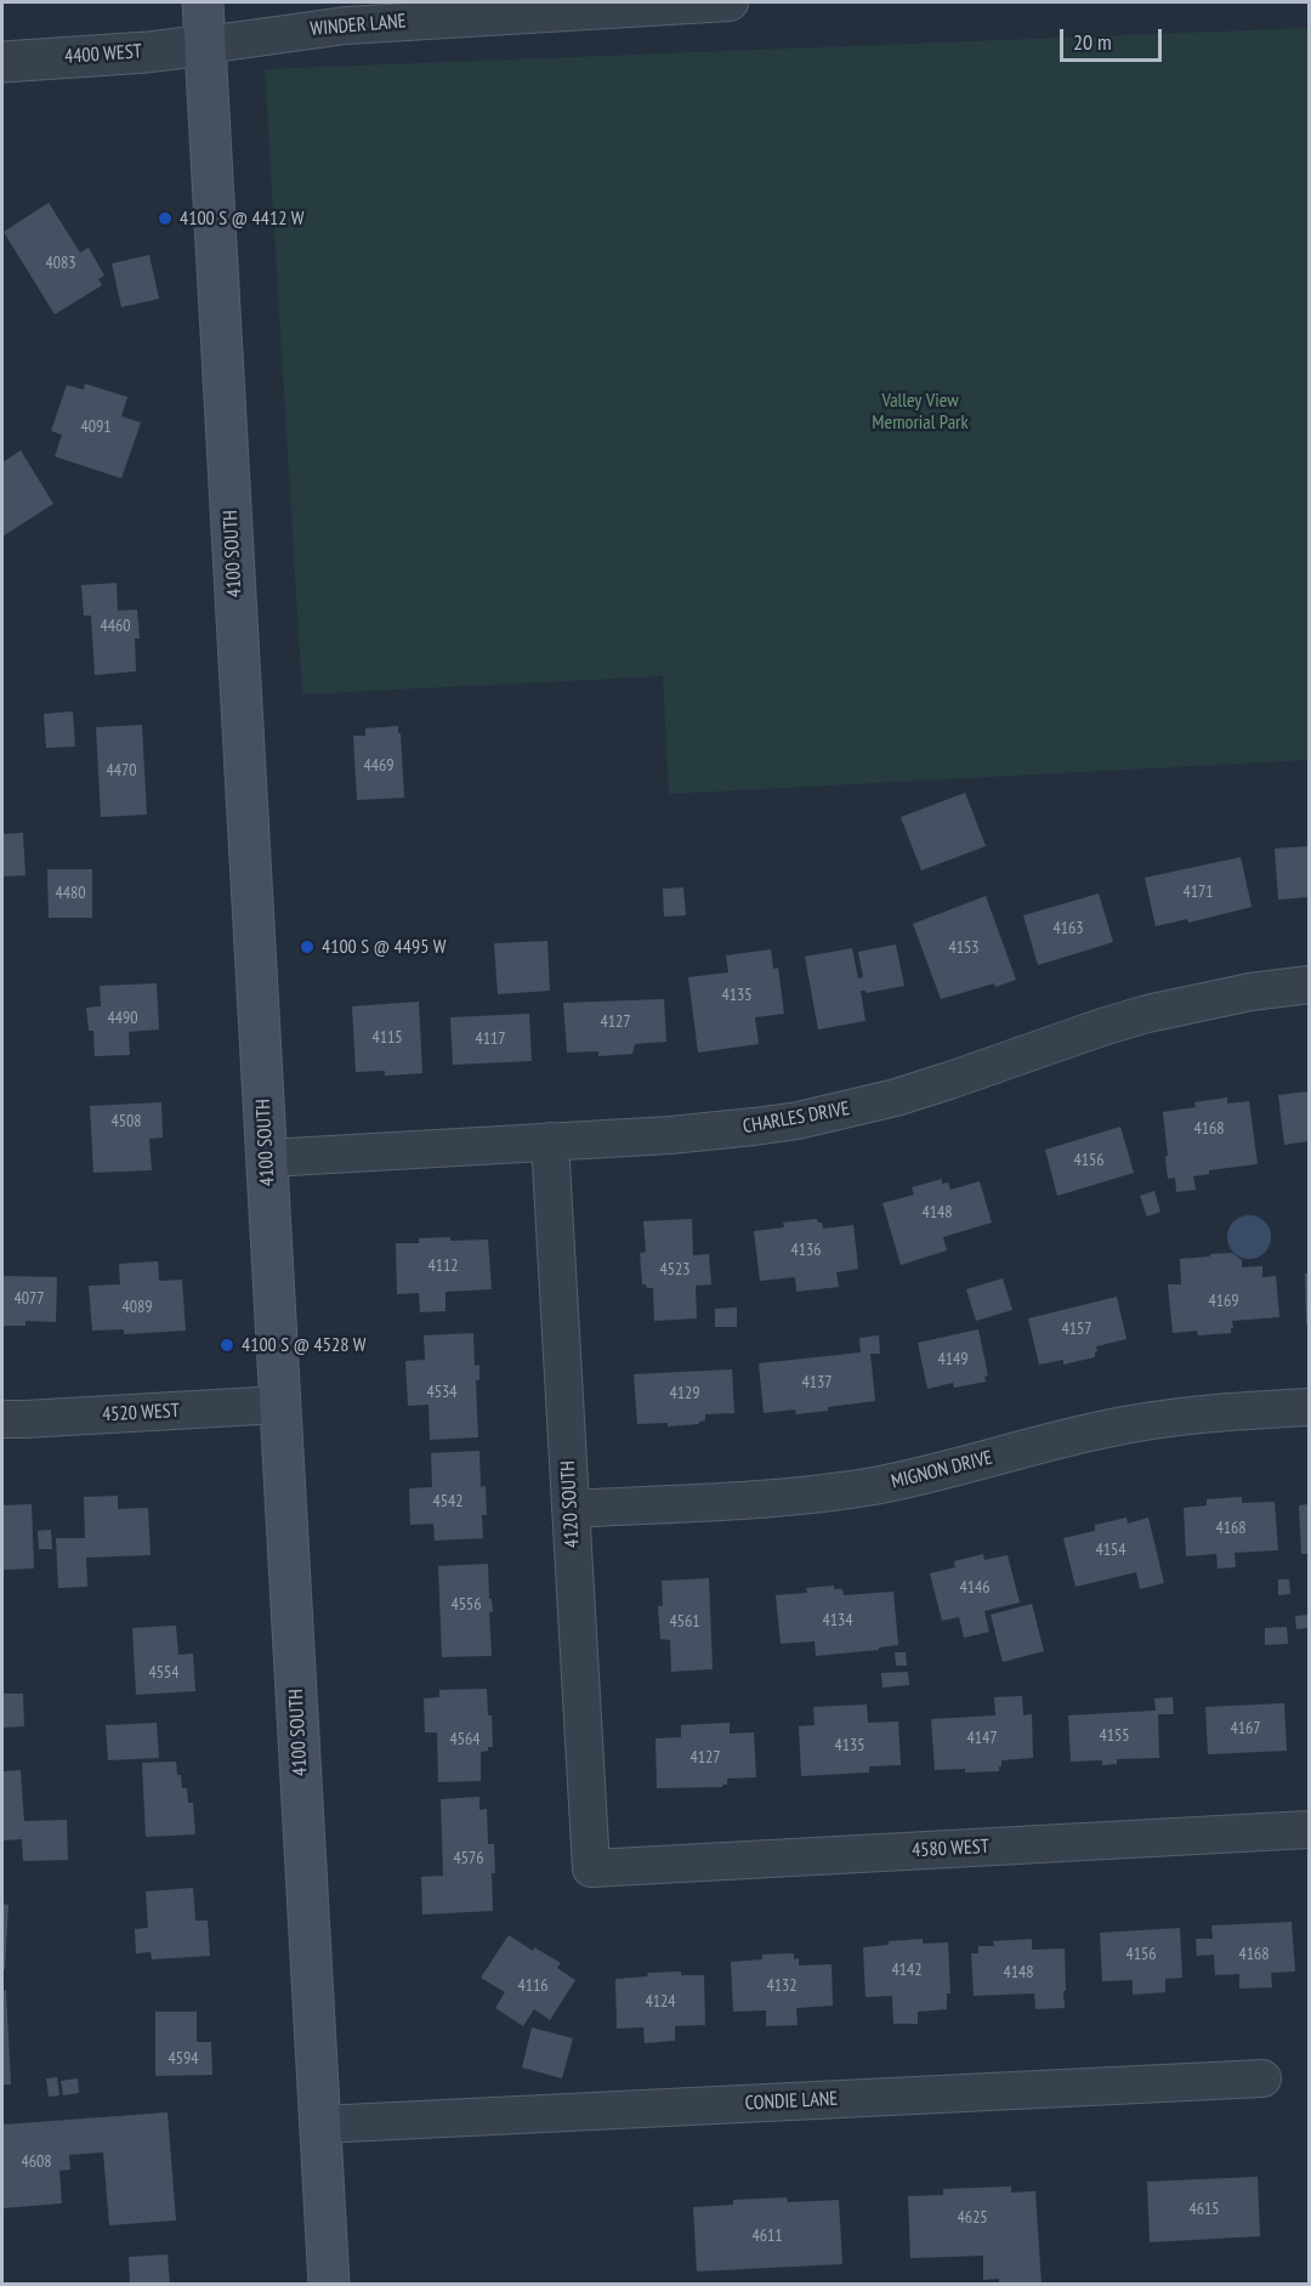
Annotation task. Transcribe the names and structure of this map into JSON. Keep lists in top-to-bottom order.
{
  "streets": {
    "main road": ["4100 SOUTH"],
    "street": [
      "WINDER LANE",
      "4400 WEST",
      "CHARLES DRIVE",
      "4520 WEST",
      "MIGNON DRIVE",
      "4120 SOUTH",
      "4580 WEST",
      "CONDIE LANE"
    ]
  },
  "crossings": [
    ["WINDER LANE", "4400 WEST"],
    ["WINDER LANE", "4100 SOUTH"],
    ["4400 WEST", "4100 SOUTH"],
    ["4100 SOUTH", "CHARLES DRIVE"],
    ["4100 SOUTH", "4520 WEST"],
    ["4100 SOUTH", "CONDIE LANE"],
    ["CHARLES DRIVE", "4120 SOUTH"],
    ["MIGNON DRIVE", "4120 SOUTH"],
    ["4120 SOUTH", "4580 WEST"]
  ],
  "parks": ["Valley View Memorial Park"],
  "places": ["4100 S @ 4412 W", "4100 S @ 4495 W", "4100 S @ 4528 W"],
  "house_numbers": [
    "4083",
    "4091",
    "4460",
    "4469",
    "4470",
    "4171",
    "4480",
    "4163",
    "4153",
    "4135",
    "4490",
    "4127",
    "4115",
    "4117",
    "4508",
    "4168",
    "4156",
    "4148",
    "4136",
    "4112",
    "4523",
    "4077",
    "4169",
    "4089",
    "4157",
    "4149",
    "4137",
    "4534",
    "4129",
    "4542",
    "4168",
    "4154",
    "4146",
    "4556",
    "4134",
    "4561",
    "4554",
    "4167",
    "4155",
    "4147",
    "4564",
    "4135",
    "4127",
    "4576",
    "4156",
    "4168",
    "4142",
    "4148",
    "4116",
    "4132",
    "4124",
    "4594",
    "4608",
    "4615",
    "4625",
    "4611"
  ],
  "scale_bar": "20 m"
}
